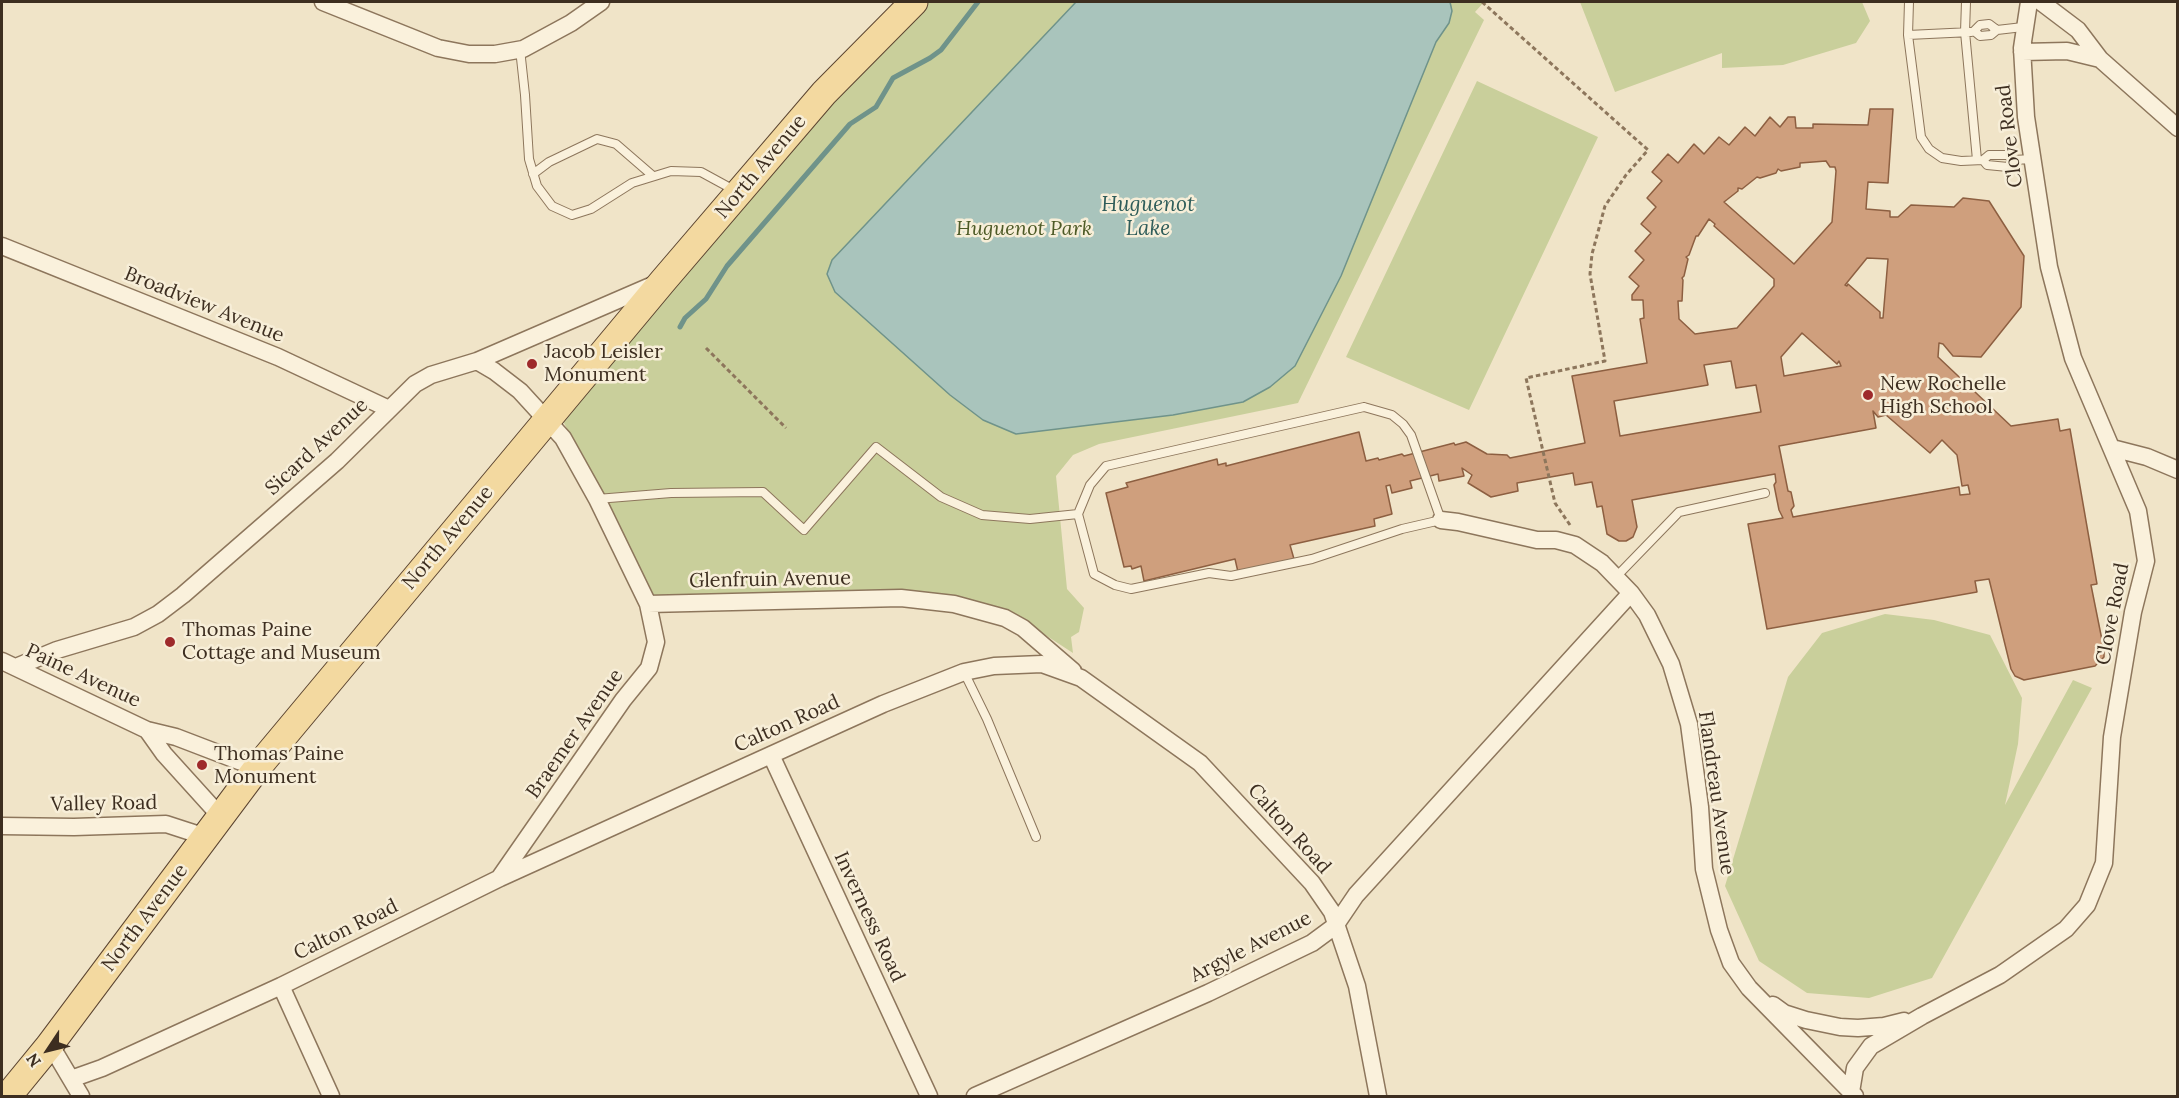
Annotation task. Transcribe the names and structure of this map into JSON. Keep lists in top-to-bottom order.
{
  "streets": {
    "main road": ["North Avenue"],
    "street": [
      "Clove Road",
      "Broadview Avenue",
      "Sicard Avenue",
      "Glenfruin Avenue",
      "Paine Avenue",
      "Calton Road",
      "Braemer Avenue",
      "Flandreau Avenue",
      "Valley Road",
      "Inverness Road",
      "Argyle Avenue"
    ]
  },
  "crossings": [
    ["Clove Road", "Flandreau Avenue"],
    ["North Avenue", "Sicard Avenue"],
    ["North Avenue", "Paine Avenue"],
    ["North Avenue", "Valley Road"],
    ["Broadview Avenue", "Sicard Avenue"],
    ["Sicard Avenue", "Paine Avenue"],
    ["Glenfruin Avenue", "Calton Road"],
    ["Glenfruin Avenue", "Braemer Avenue"],
    ["Paine Avenue", "Valley Road"],
    ["Calton Road", "Braemer Avenue"],
    ["Calton Road", "Inverness Road"],
    ["Calton Road", "Argyle Avenue"],
    ["Flandreau Avenue", "Argyle Avenue"]
  ],
  "water": ["Huguenot Lake"],
  "parks": ["Huguenot Park"],
  "places": [
    "Jacob Leisler Monument",
    "New Rochelle High School",
    "Thomas Paine Cottage and Museum",
    "Thomas Paine Monument"
  ],
  "north": "bottom left"
}
